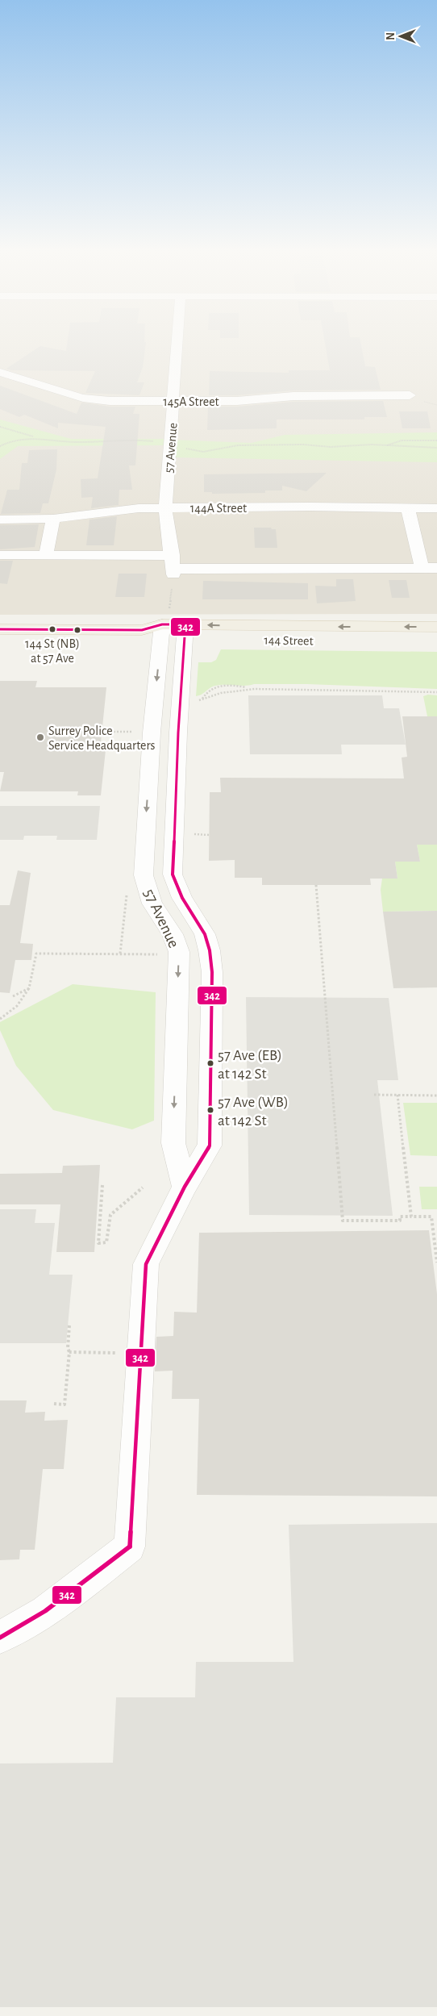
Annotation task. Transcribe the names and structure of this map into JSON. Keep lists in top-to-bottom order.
{
  "streets": {
    "main road": ["144 Street"],
    "street": ["145A Street", "57 Avenue", "144A Street"]
  },
  "crossings": [
    ["145A Street", "57 Avenue"],
    ["57 Avenue", "144A Street"],
    ["57 Avenue", "144 Street"]
  ],
  "places": [
    "144 St (NB) at 57 Ave",
    "Surrey Police Service Headquarters",
    "57 Ave (EB) at 142 St",
    "57 Ave (WB) at 142 St"
  ],
  "lines": ["transit line 342"],
  "north": "left"
}
